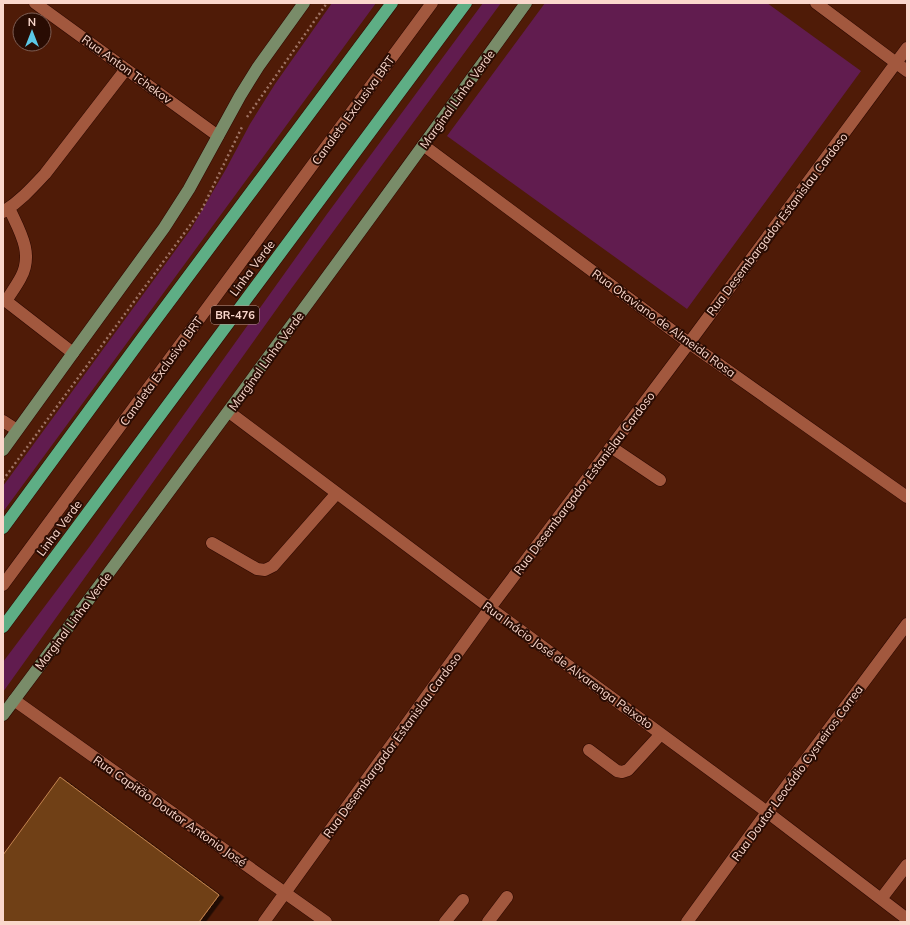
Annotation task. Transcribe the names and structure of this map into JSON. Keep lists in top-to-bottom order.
{
  "streets": {
    "highway": ["Linha Verde", "BR-476"],
    "main road": ["Marginal Linha Verde"],
    "street": [
      "Rua Anton Tchekov",
      "Canaleta Exclusiva BRT",
      "Rua Desembargador Estanislau Cardoso",
      "Rua Otaviano de Almeida Rosa",
      "Rua Inácio José de Alvarenga Peixoto",
      "Rua Doutor Leocádio Cysneiros Correa",
      "Rua Capitão Doutor Antonio José"
    ]
  },
  "crossings": [
    ["Marginal Linha Verde", "Rua Otaviano de Almeida Rosa"],
    ["Marginal Linha Verde", "Rua Inácio José de Alvarenga Peixoto"],
    ["Marginal Linha Verde", "Rua Capitão Doutor Antonio José"],
    ["Rua Desembargador Estanislau Cardoso", "Rua Otaviano de Almeida Rosa"],
    ["Rua Desembargador Estanislau Cardoso", "Rua Inácio José de Alvarenga Peixoto"],
    ["Rua Desembargador Estanislau Cardoso", "Rua Capitão Doutor Antonio José"],
    ["Rua Inácio José de Alvarenga Peixoto", "Rua Doutor Leocádio Cysneiros Correa"]
  ],
  "north": "top"
}
